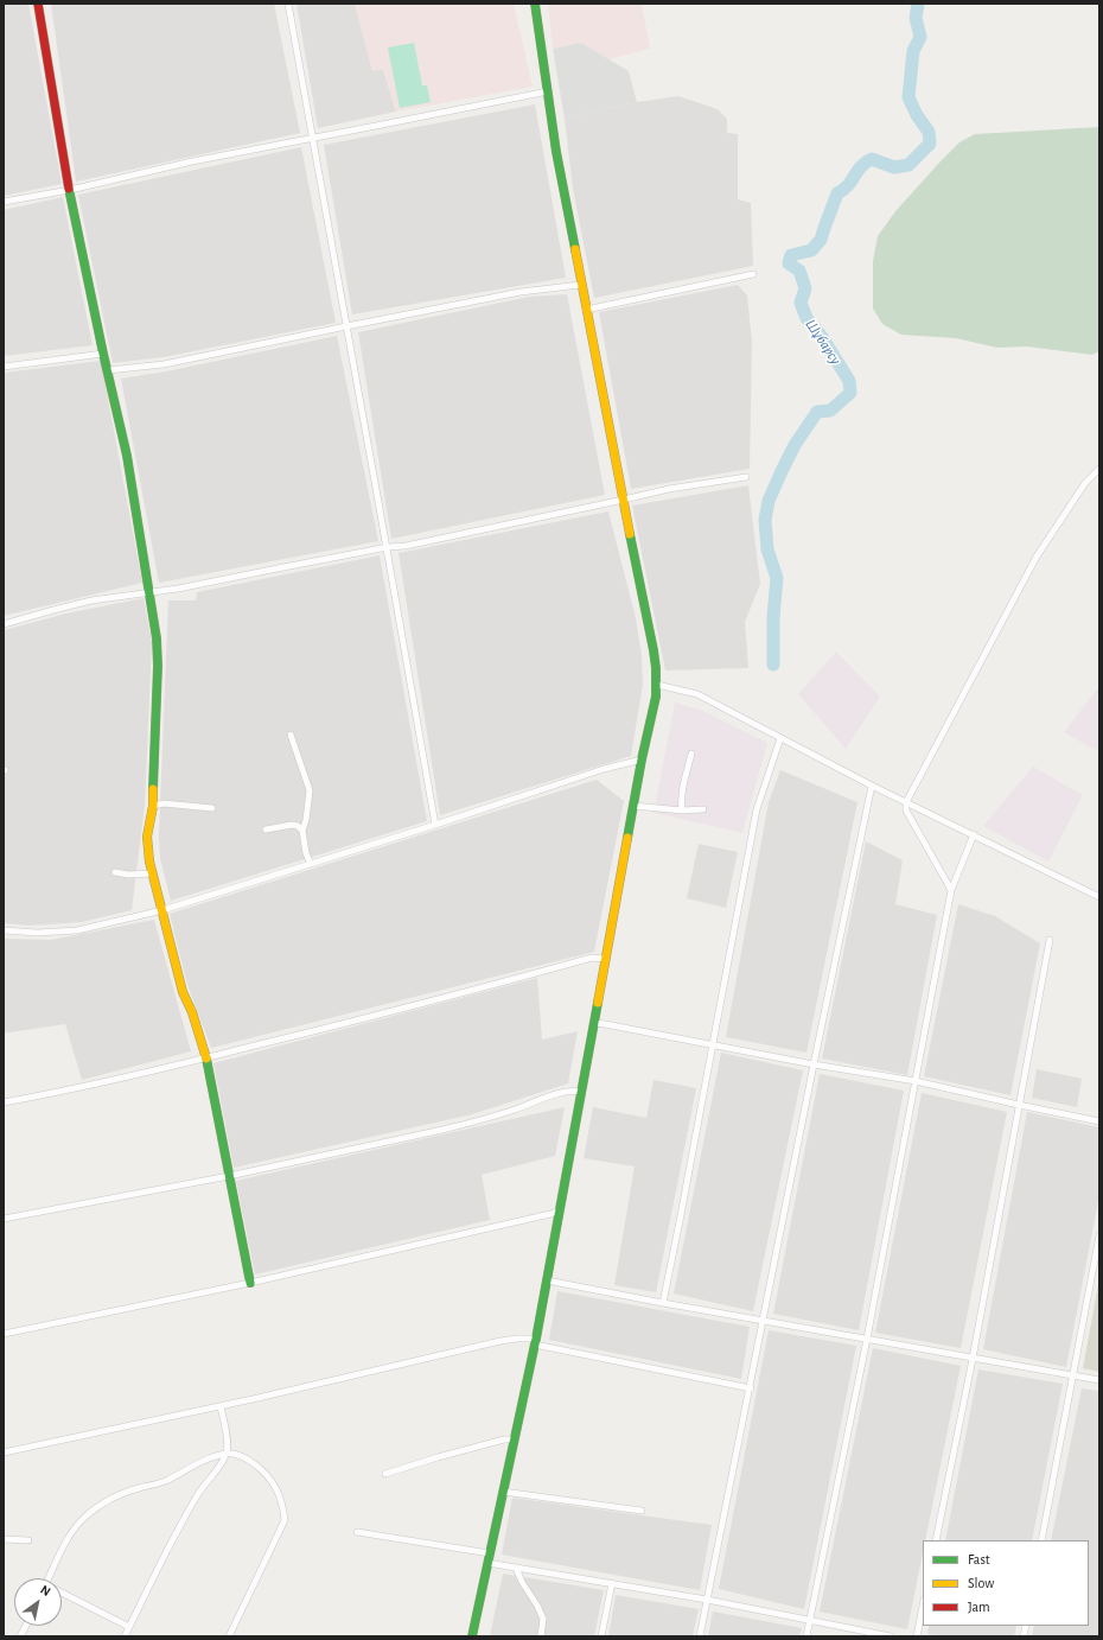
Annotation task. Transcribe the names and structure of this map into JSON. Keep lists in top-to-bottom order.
{
  "water": ["Шұбарсу"],
  "legend": ["Fast", "Slow", "Jam"],
  "north": "top right"
}
